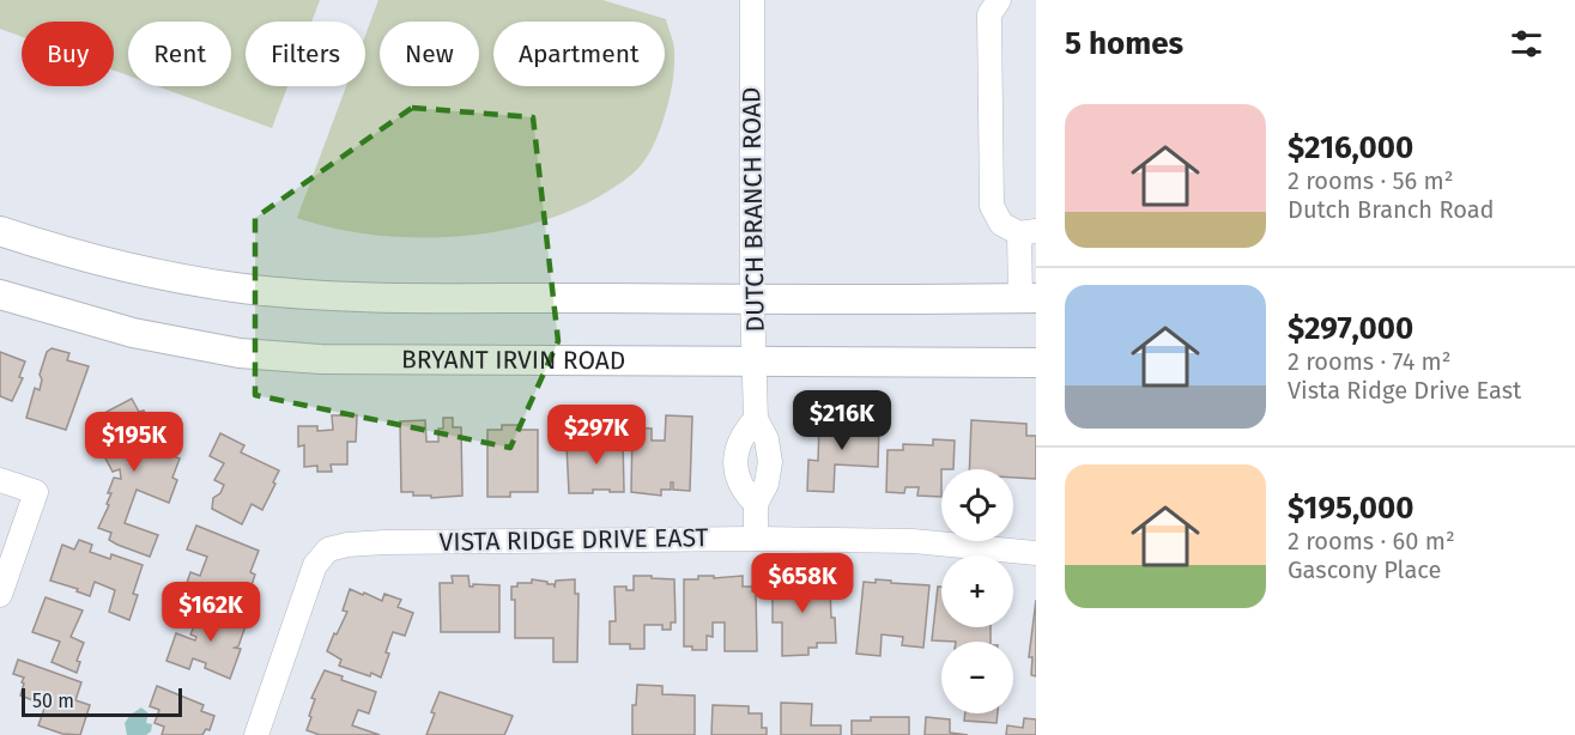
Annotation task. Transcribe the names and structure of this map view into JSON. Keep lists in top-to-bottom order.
{
  "streets": {
    "main road": ["BRYANT IRVIN ROAD"],
    "street": ["DUTCH BRANCH ROAD", "VISTA RIDGE DRIVE EAST"]
  },
  "crossings": [
    ["DUTCH BRANCH ROAD", "BRYANT IRVIN ROAD"],
    ["DUTCH BRANCH ROAD", "VISTA RIDGE DRIVE EAST"]
  ],
  "scale_bar": "50 m",
  "page": {
    "heading": "5 homes",
    "chip": [
      "Buy",
      "Rent",
      "Filters",
      "New",
      "Apartment"
    ],
    "list": [
      {
        "name": "$216,000",
        "note": "2 rooms · 56 m² · Dutch Branch Road"
      },
      {
        "name": "$297,000",
        "note": "2 rooms · 74 m² · Vista Ridge Drive East"
      },
      {
        "name": "$195,000",
        "note": "2 rooms · 60 m² · Gascony Place"
      }
    ],
    "price": [
      "$216K",
      "$297K",
      "$195K",
      "$658K",
      "$162K"
    ],
    "map_buttons": ["+", "−"],
    "scale": "50 m"
  }
}
